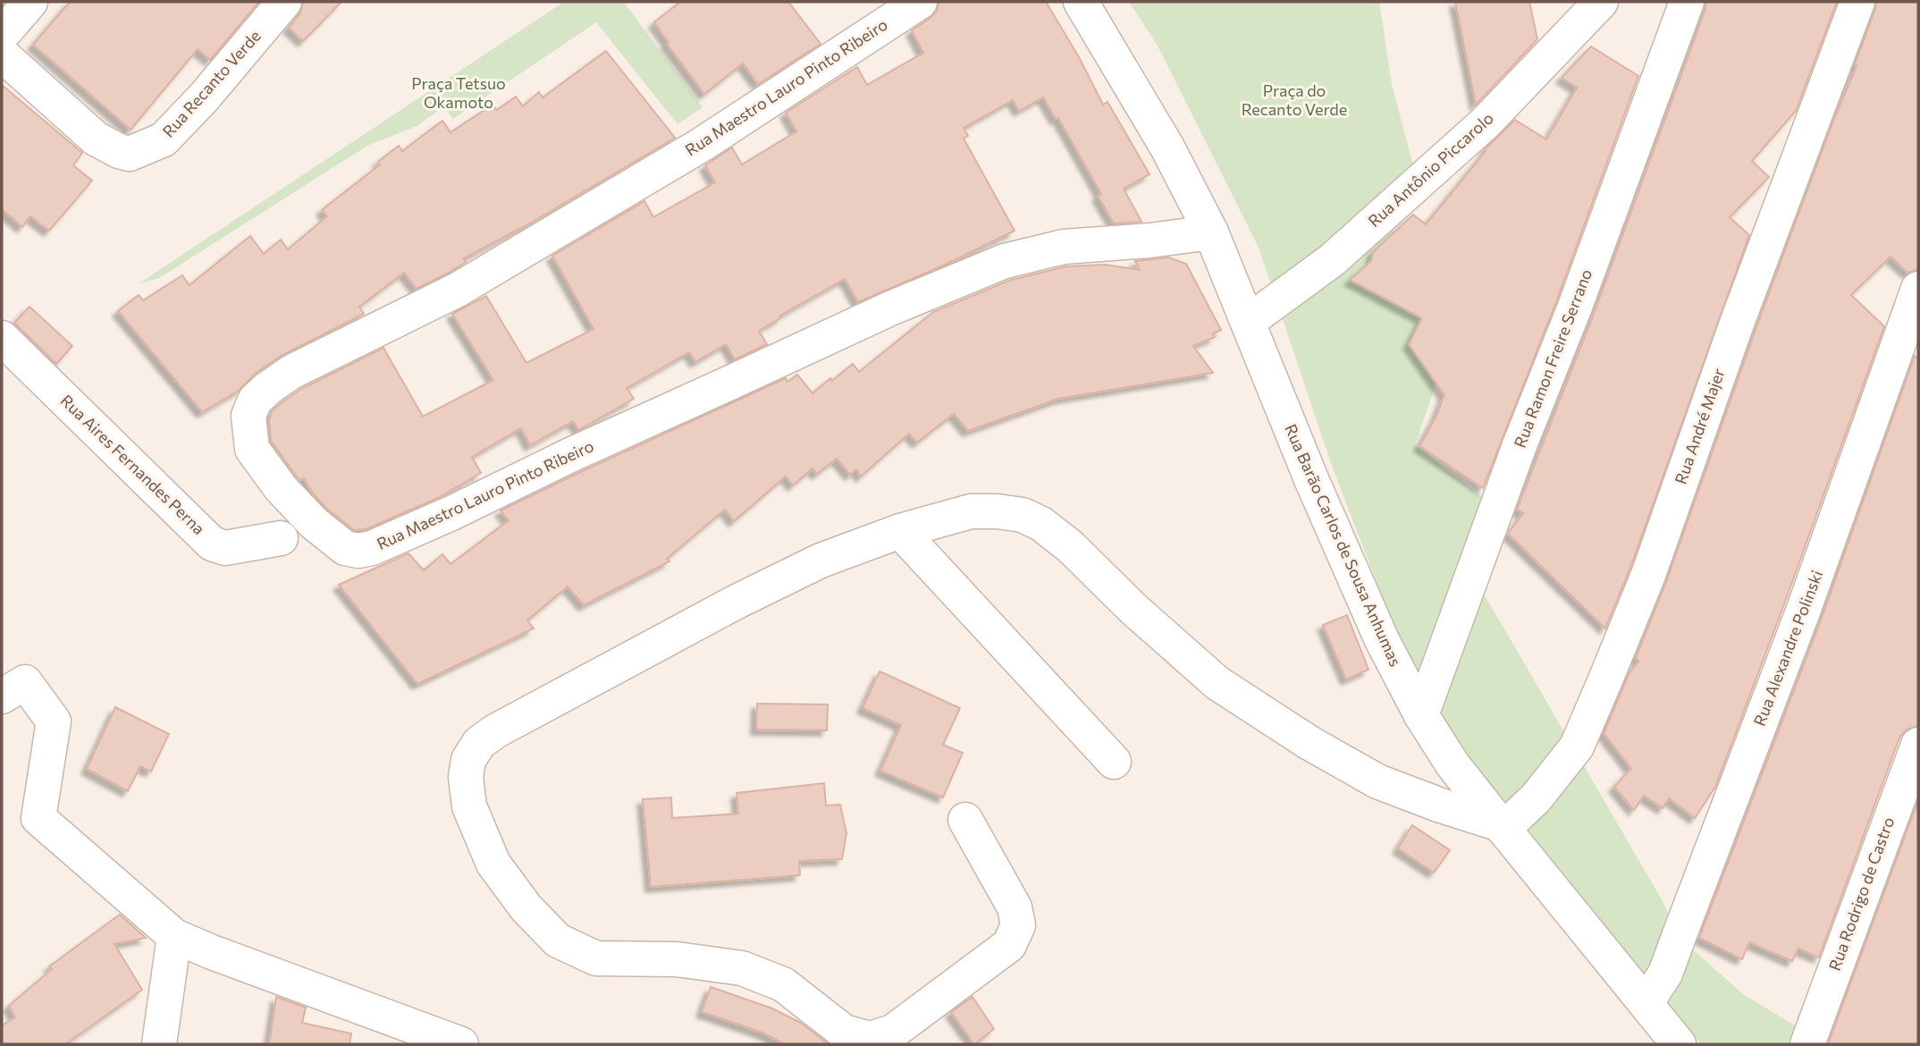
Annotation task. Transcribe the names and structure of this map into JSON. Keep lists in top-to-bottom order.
{
  "streets": {
    "street": [
      "Rua Recanto Verde",
      "Rua Maestro Lauro Pinto Ribeiro",
      "Rua Antônio Piccarolo",
      "Rua Ramon Freire Serrano",
      "Rua André Majer",
      "Rua Aires Fernandes Perna",
      "Rua Barão Carlos de Sousa Anhumas",
      "Rua Alexandre Polinski",
      "Rua Rodrigo de Castro"
    ]
  },
  "crossings": [
    ["Rua Maestro Lauro Pinto Ribeiro", "Rua Barão Carlos de Sousa Anhumas"],
    ["Rua Antônio Piccarolo", "Rua Barão Carlos de Sousa Anhumas"],
    ["Rua Ramon Freire Serrano", "Rua Barão Carlos de Sousa Anhumas"],
    ["Rua André Majer", "Rua Barão Carlos de Sousa Anhumas"],
    ["Rua Barão Carlos de Sousa Anhumas", "Rua Alexandre Polinski"]
  ],
  "parks": ["Praça Tetsuo Okamoto", "Praça do Recanto Verde"]
}
